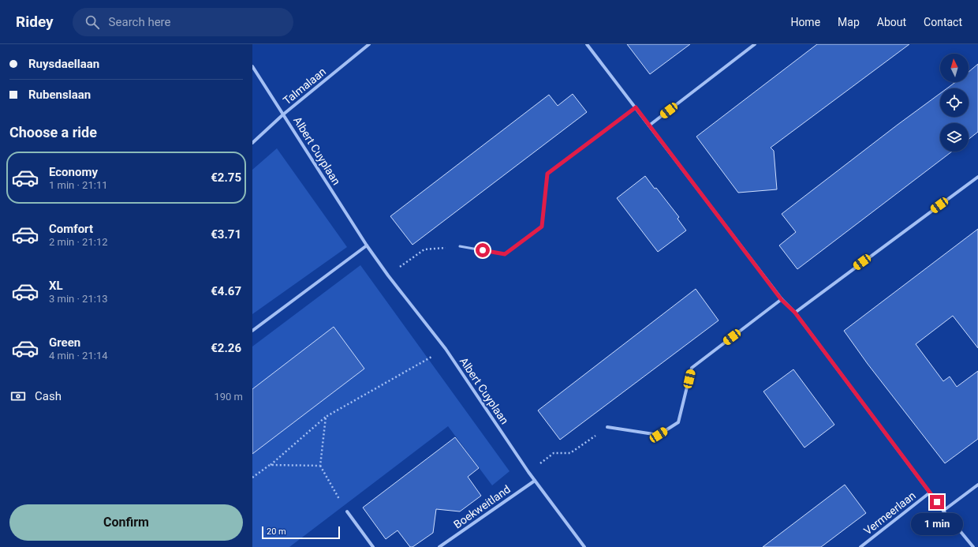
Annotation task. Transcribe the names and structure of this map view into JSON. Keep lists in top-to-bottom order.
{
  "streets": {
    "street": [
      "Talmalaan",
      "Albert Cuyplaan",
      "Boekweitland",
      "Vermeerlaan"
    ]
  },
  "crossings": [
    ["Talmalaan", "Albert Cuyplaan"],
    ["Albert Cuyplaan", "Boekweitland"]
  ],
  "scale_bar": "20 m",
  "north": "top",
  "page": {
    "header": "Ridey",
    "search": "Search here",
    "nav": [
      "Home",
      "Map",
      "About",
      "Contact"
    ],
    "banner": ["Ruysdaellaan", "Rubenslaan"],
    "heading": "Choose a ride",
    "list": [
      {
        "name": "Economy",
        "note": "1 min · 21:11",
        "value": "€2.75"
      },
      {
        "name": "Comfort",
        "note": "2 min · 21:12",
        "value": "€3.71"
      },
      {
        "name": "XL",
        "note": "3 min · 21:13",
        "value": "€4.67"
      },
      {
        "name": "Green",
        "note": "4 min · 21:14",
        "value": "€2.26"
      }
    ],
    "pay": ["Cash", "190 m"],
    "buttons": "Confirm",
    "bubble": "1 min",
    "scale": "20 m"
  }
}
